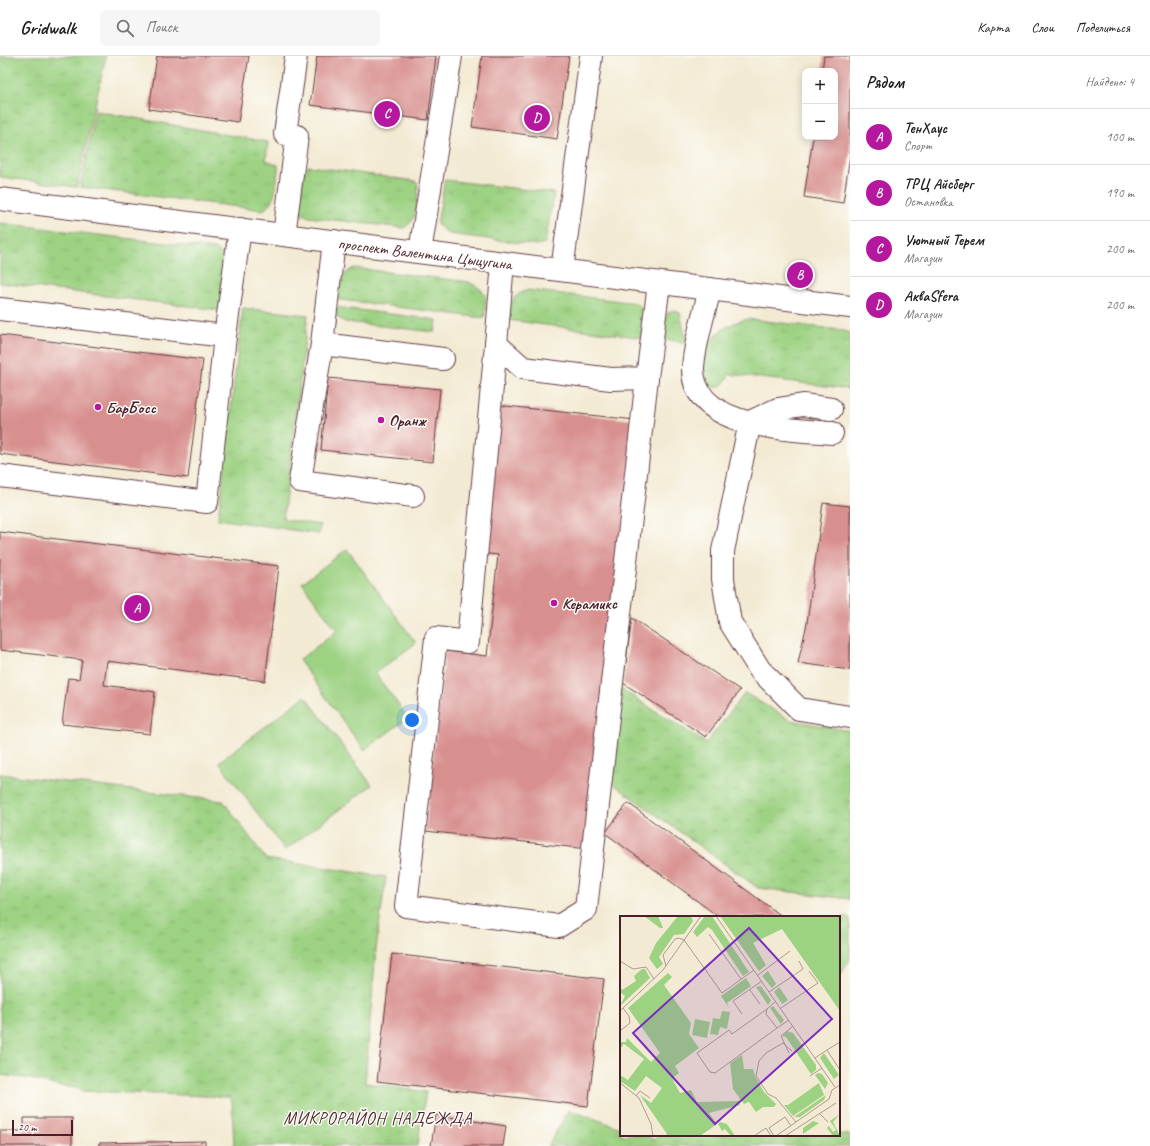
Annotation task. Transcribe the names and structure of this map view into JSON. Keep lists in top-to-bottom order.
{
  "streets": {
    "street": ["проспект Валентина Цыцугина"]
  },
  "districts": ["МИКРОРАЙОН НАДЕЖДА"],
  "places": ["БарБосс", "Оранж", "Керамикс"],
  "scale_bar": "20 m",
  "page": {
    "header": "Gridwalk",
    "search": "Поиск",
    "nav": ["Карта", "Слои", "Поделиться"],
    "heading": ["Рядом", "Найдено: 4"],
    "map_buttons": ["+", "−"],
    "pins": [
      "C",
      "D",
      "B",
      "A"
    ],
    "list": [
      {
        "mark": "A",
        "name": "ТенХаус",
        "note": "Спорт",
        "value": "100 m"
      },
      {
        "mark": "B",
        "name": "ТРЦ Айсберг",
        "note": "Остановка",
        "value": "190 m"
      },
      {
        "mark": "C",
        "name": "Уютный Терем",
        "note": "Магазин",
        "value": "200 m"
      },
      {
        "mark": "D",
        "name": "АкваSfera",
        "note": "Магазин",
        "value": "200 m"
      }
    ],
    "scale": "20 m"
  }
}
